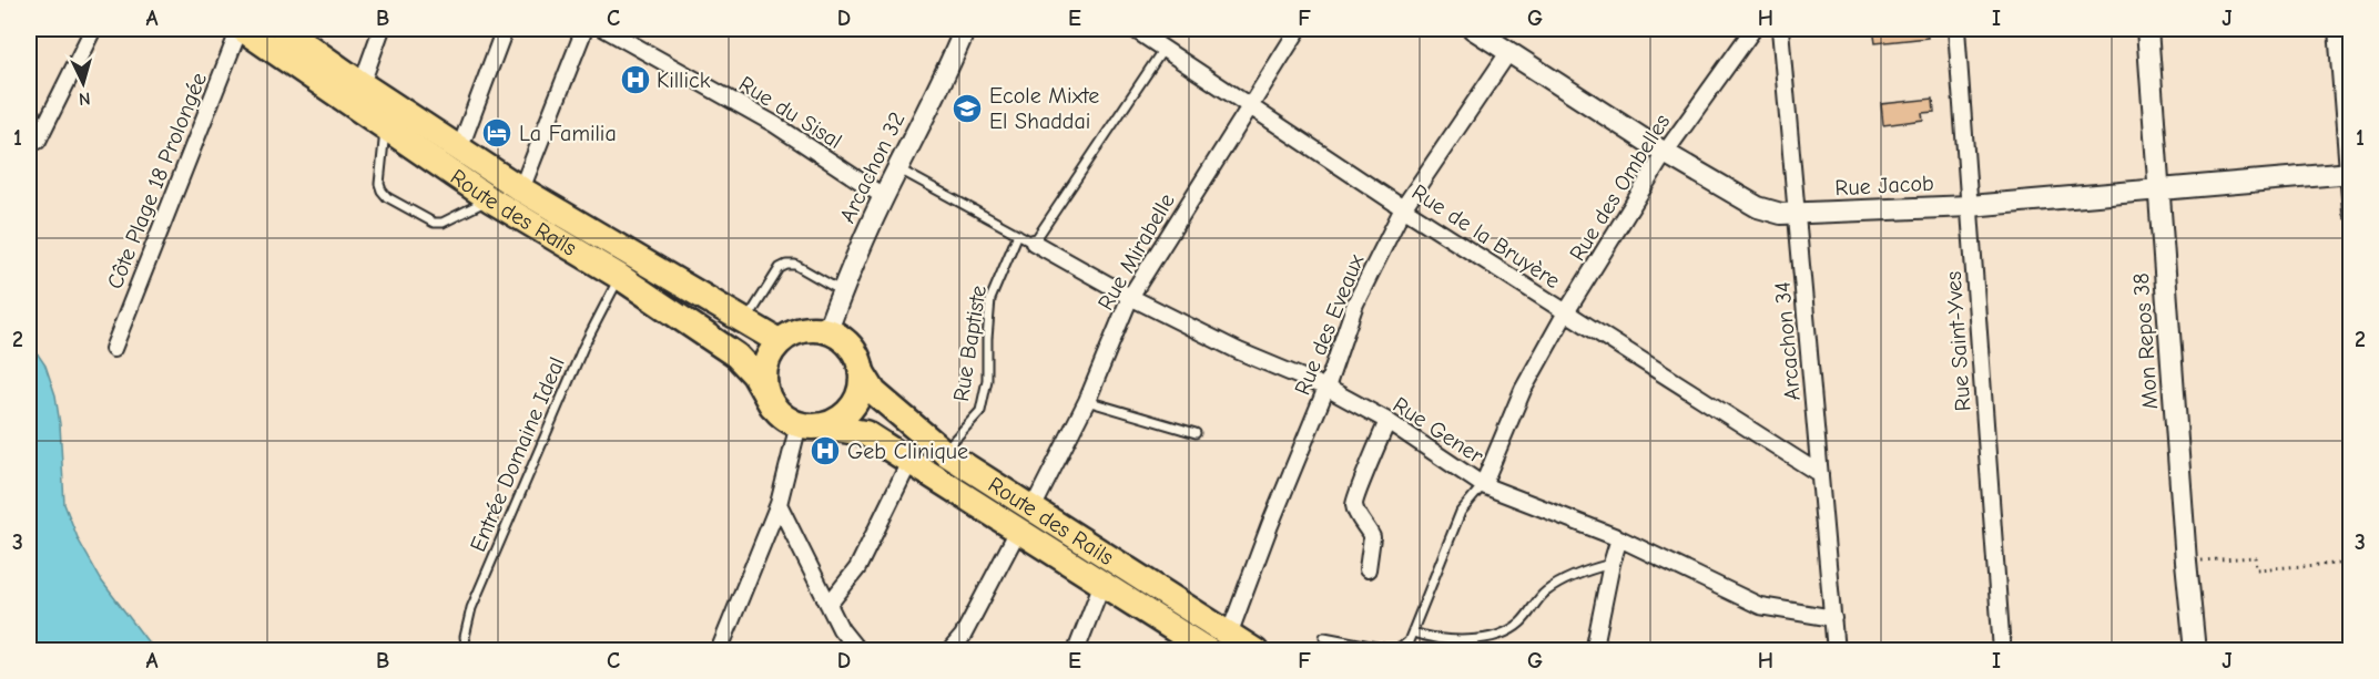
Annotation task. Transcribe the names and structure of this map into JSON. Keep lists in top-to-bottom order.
{
  "streets": {
    "main road": ["Route des Rails"],
    "street": [
      "Rue du Sisal",
      "Arcachon 32",
      "Côte Plage 18 Prolongée",
      "Rue Jacob",
      "Rue des Ombelles",
      "Rue de la Bruyère",
      "Rue Mirabelle",
      "Rue des Eveaux",
      "Arcachon 34",
      "Rue Saint-Yves",
      "Mon Repos 38",
      "Rue Gener"
    ],
    "lane": ["Rue Baptiste", "Entrée Domaine Ideal"]
  },
  "crossings": [
    ["Rue du Sisal", "Arcachon 32"],
    ["Arcachon 32", "Route des Rails"],
    ["Arcachon 32", "Rue Gener"],
    ["Côte Plage 18 Prolongée", "Route des Rails"],
    ["Rue Jacob", "Rue des Ombelles"],
    ["Rue Jacob", "Rue des Eveaux"],
    ["Rue Jacob", "Arcachon 34"],
    ["Rue Jacob", "Rue Saint-Yves"],
    ["Rue Jacob", "Mon Repos 38"],
    ["Rue des Ombelles", "Rue de la Bruyère"],
    ["Rue des Ombelles", "Rue Gener"],
    ["Route des Rails", "Rue Mirabelle"],
    ["Route des Rails", "Rue des Eveaux"],
    ["Route des Rails", "Rue Baptiste"],
    ["Route des Rails", "Entrée Domaine Ideal"],
    ["Rue de la Bruyère", "Rue Mirabelle"],
    ["Rue de la Bruyère", "Rue des Eveaux"],
    ["Rue de la Bruyère", "Arcachon 34"],
    ["Rue Mirabelle", "Rue Gener"],
    ["Rue des Eveaux", "Rue Gener"],
    ["Arcachon 34", "Rue Gener"],
    ["Rue Baptiste", "Rue Gener"]
  ],
  "places": {
    "hospital": ["Killick", "Geb Clinique"],
    "school or university": ["Ecole Mixte El Shaddai"],
    "hotel": ["La Familia"]
  },
  "north": "bottom",
  "grid": {
    "columns": [
      "A",
      "B",
      "C",
      "D",
      "E",
      "F",
      "G",
      "H",
      "I",
      "J"
    ],
    "rows": ["1", "2", "3"]
  }
}
